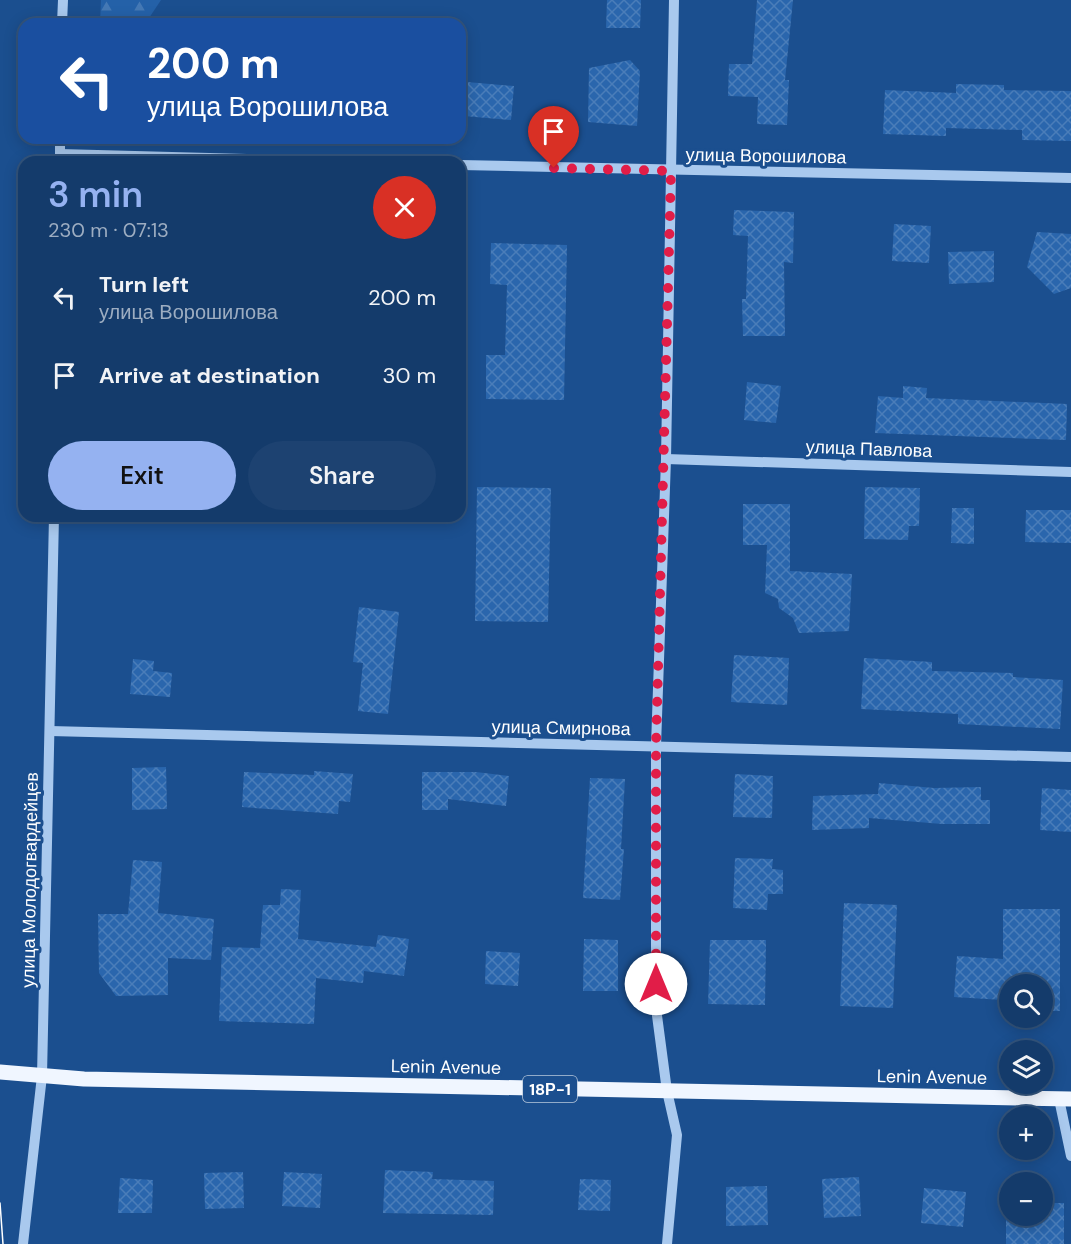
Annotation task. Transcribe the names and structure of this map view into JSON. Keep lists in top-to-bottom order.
{
  "streets": {
    "main road": ["Lenin Avenue", "18Р-1"],
    "street": [
      "улица Ворошилова",
      "улица Павлова",
      "улица Смирнова",
      "улица Молодогвардейцев"
    ]
  },
  "crossings": [
    ["улица Смирнова", "улица Молодогвардейцев"],
    ["улица Молодогвардейцев", "Lenin Avenue"]
  ],
  "page": {
    "turn": ["200 m", "улица Ворошилова"],
    "heading": ["3 min", "230 m · 07:13"],
    "list": [
      {
        "name": "Turn left",
        "note": "улица Ворошилова",
        "value": "200 m"
      },
      {
        "name": "Arrive at destination",
        "value": "30 m"
      }
    ],
    "buttons": ["Exit", "Share"],
    "map_buttons": ["+", "−"]
  }
}
